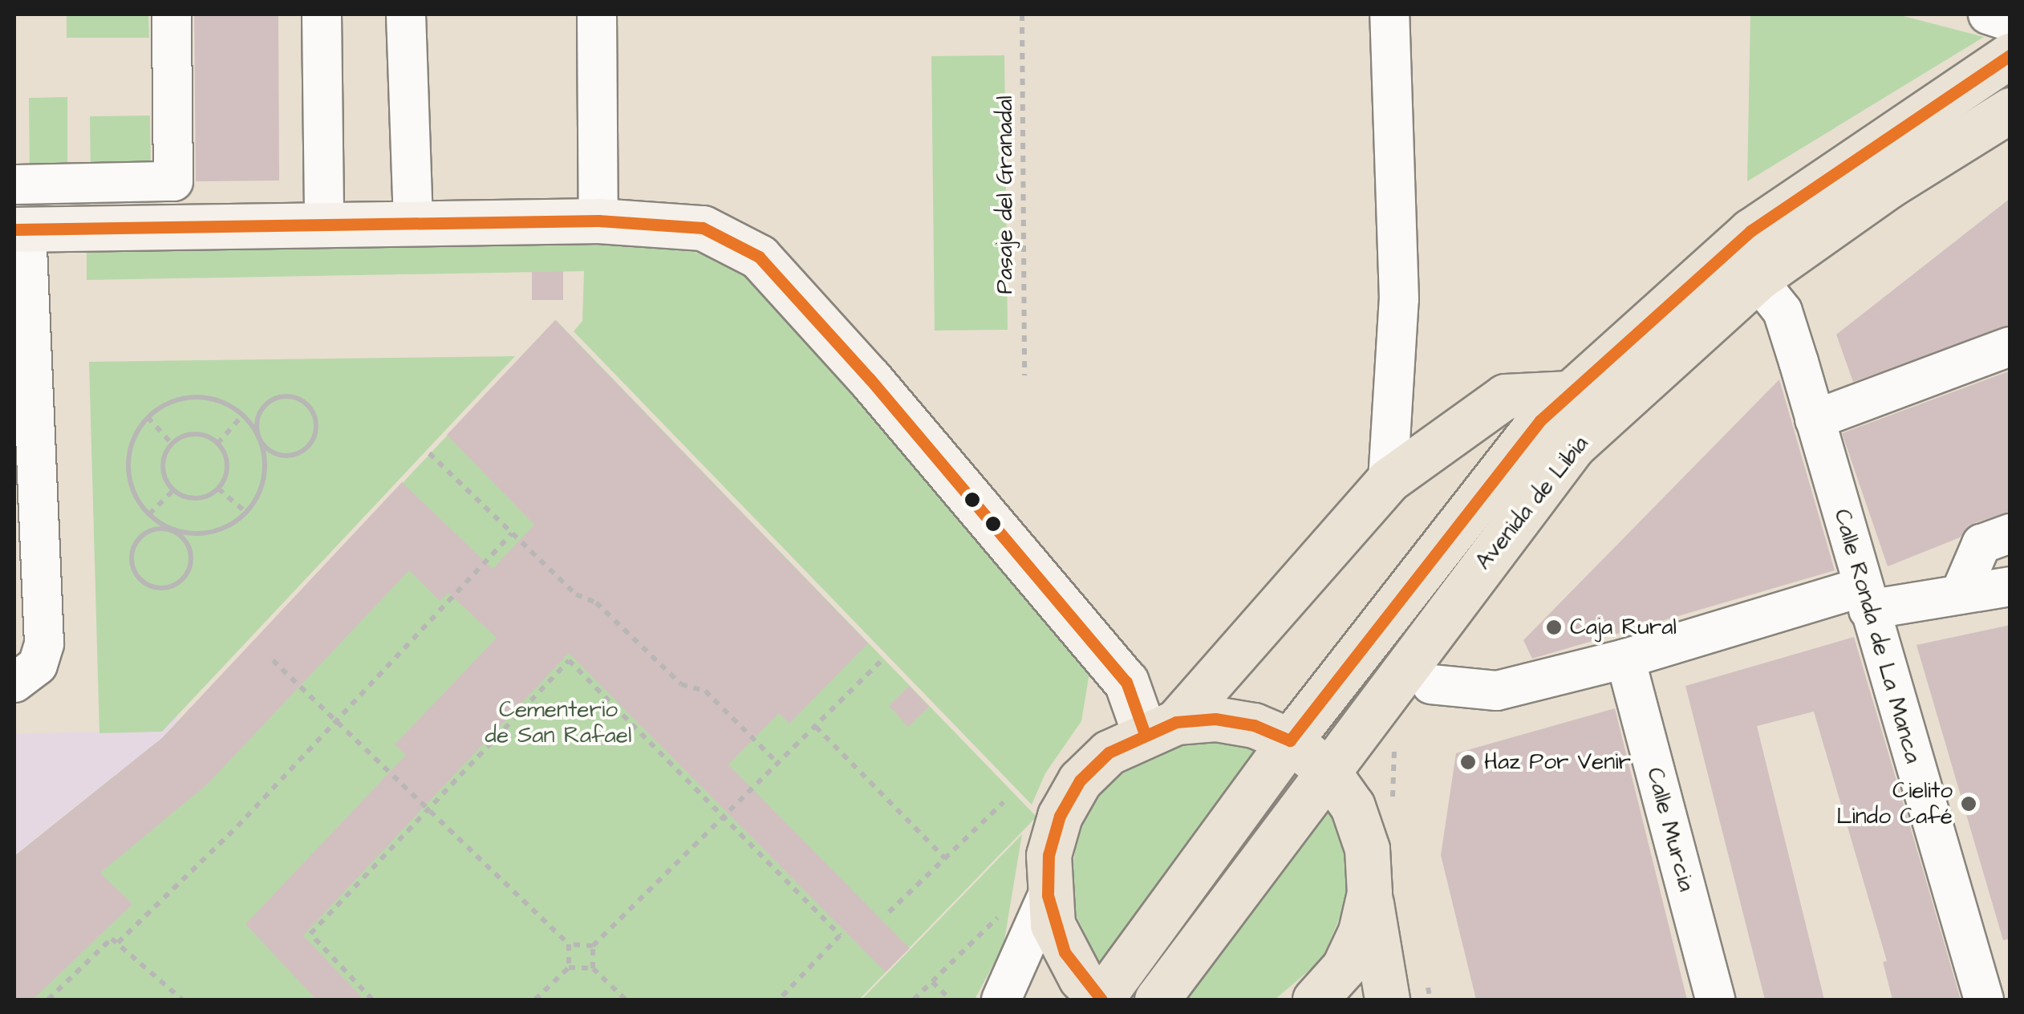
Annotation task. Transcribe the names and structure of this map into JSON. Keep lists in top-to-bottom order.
{
  "streets": {
    "main road": ["Avenida de Libia"],
    "street": ["Calle Ronda de La Manca", "Calle Murcia"],
    "path": ["Pasaje del Granadal"]
  },
  "crossings": [
    ["Avenida de Libia", "Calle Ronda de La Manca"]
  ],
  "parks": ["Cementerio de San Rafael"],
  "places": ["Caja Rural", "Haz Por Venir", "Cielito Lindo Café"]
}
